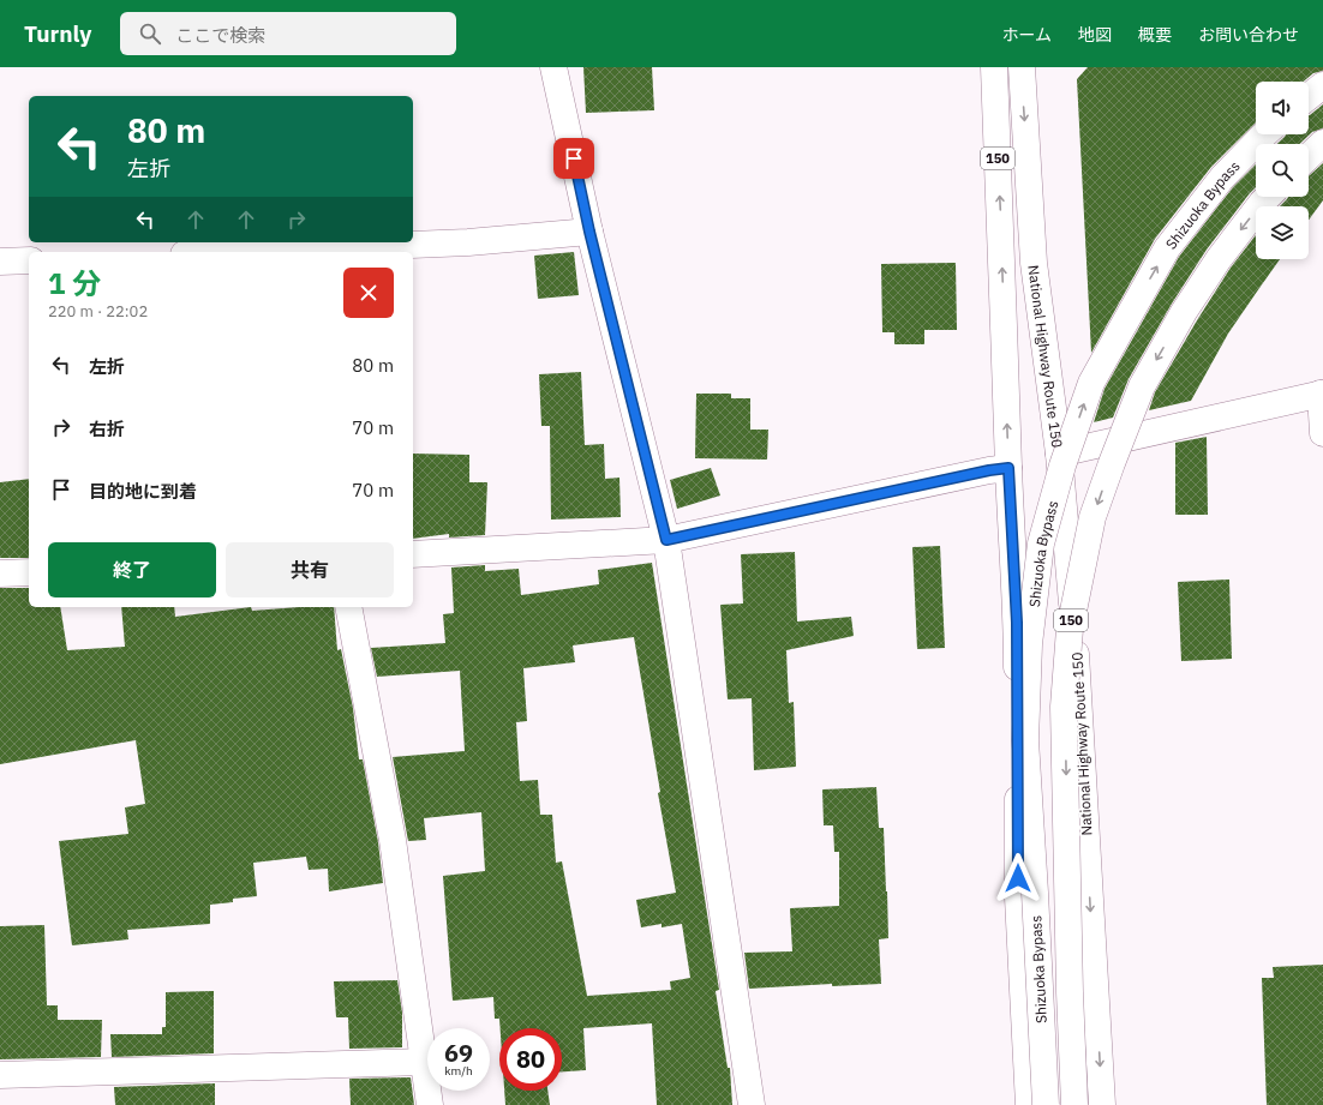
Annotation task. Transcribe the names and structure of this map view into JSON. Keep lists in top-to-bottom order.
{
  "streets": {
    "main road": ["150", "Shizuoka Bypass", "National Highway Route 150"]
  },
  "page": {
    "header": "Turnly",
    "search": "ここで検索",
    "nav": [
      "ホーム",
      "地図",
      "概要",
      "お問い合わせ"
    ],
    "turn": ["80 m", "左折"],
    "heading": ["1 分", "220 m · 22:02"],
    "list": [
      {
        "name": "左折",
        "value": "80 m"
      },
      {
        "name": "右折",
        "value": "70 m"
      },
      {
        "name": "目的地に到着",
        "value": "70 m"
      }
    ],
    "buttons": ["終了", "共有"],
    "speed": "69 km/h",
    "limit": "80"
  }
}
